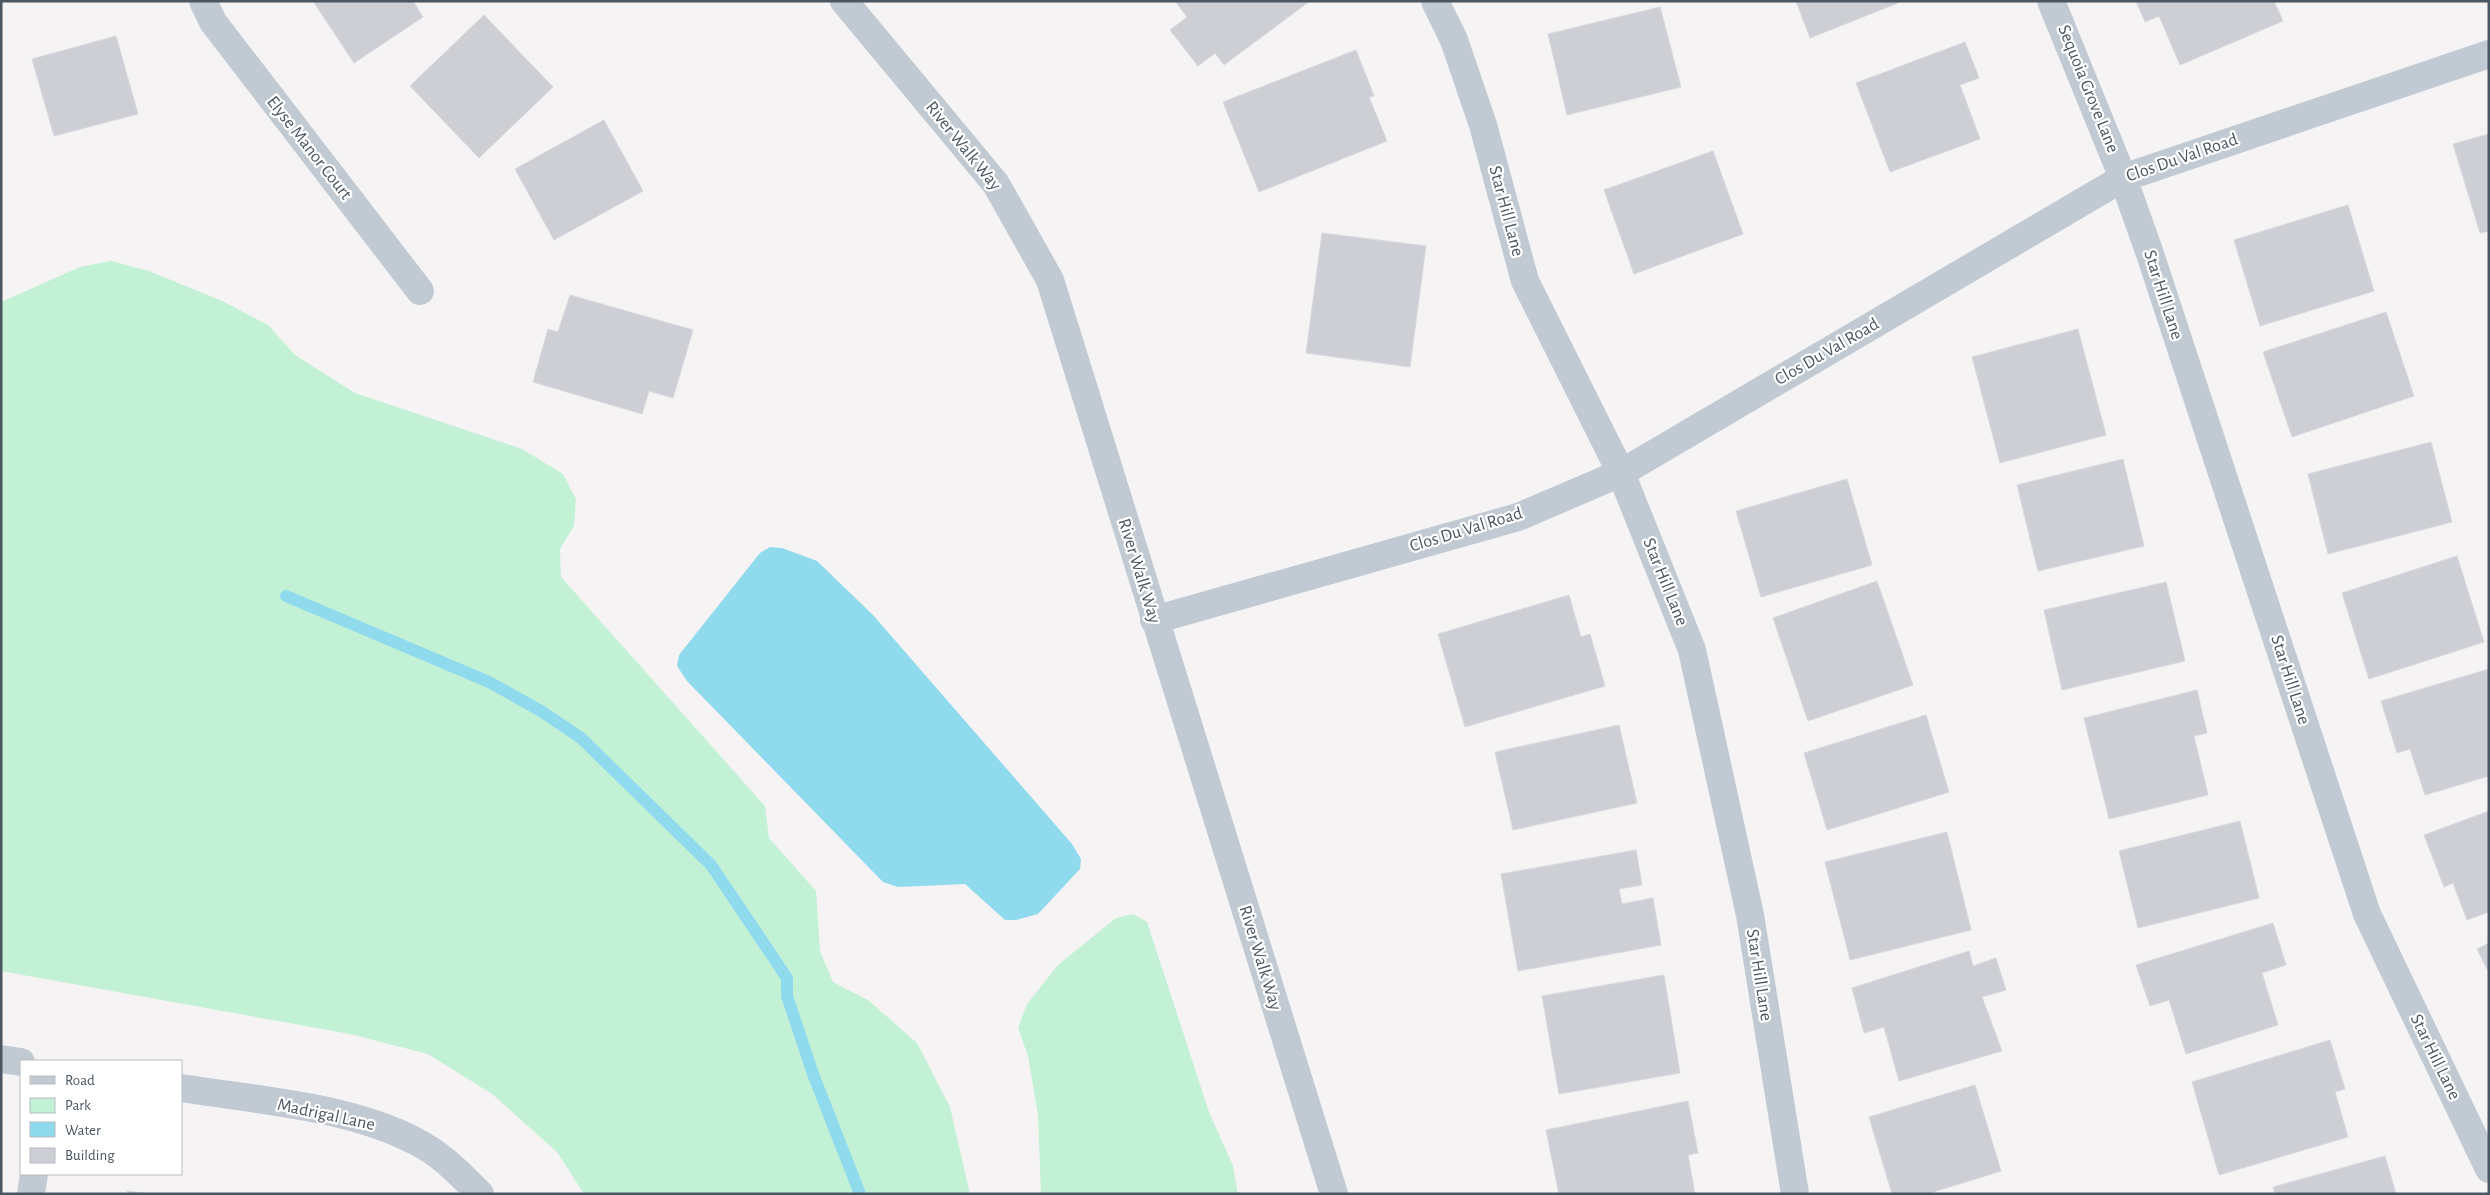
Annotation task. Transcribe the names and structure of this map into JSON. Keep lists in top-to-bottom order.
{
  "streets": {
    "street": [
      "Sequoia Grove Lane",
      "River Walk Way",
      "Elyse Manor Court",
      "Clos Du Val Road",
      "Star Hill Lane",
      "Madrigal Lane"
    ]
  },
  "crossings": [
    ["Sequoia Grove Lane", "Clos Du Val Road"],
    ["Sequoia Grove Lane", "Star Hill Lane"],
    ["River Walk Way", "Clos Du Val Road"],
    ["Clos Du Val Road", "Star Hill Lane"]
  ],
  "legend": [
    "Road",
    "Park",
    "Water",
    "Building"
  ]
}
